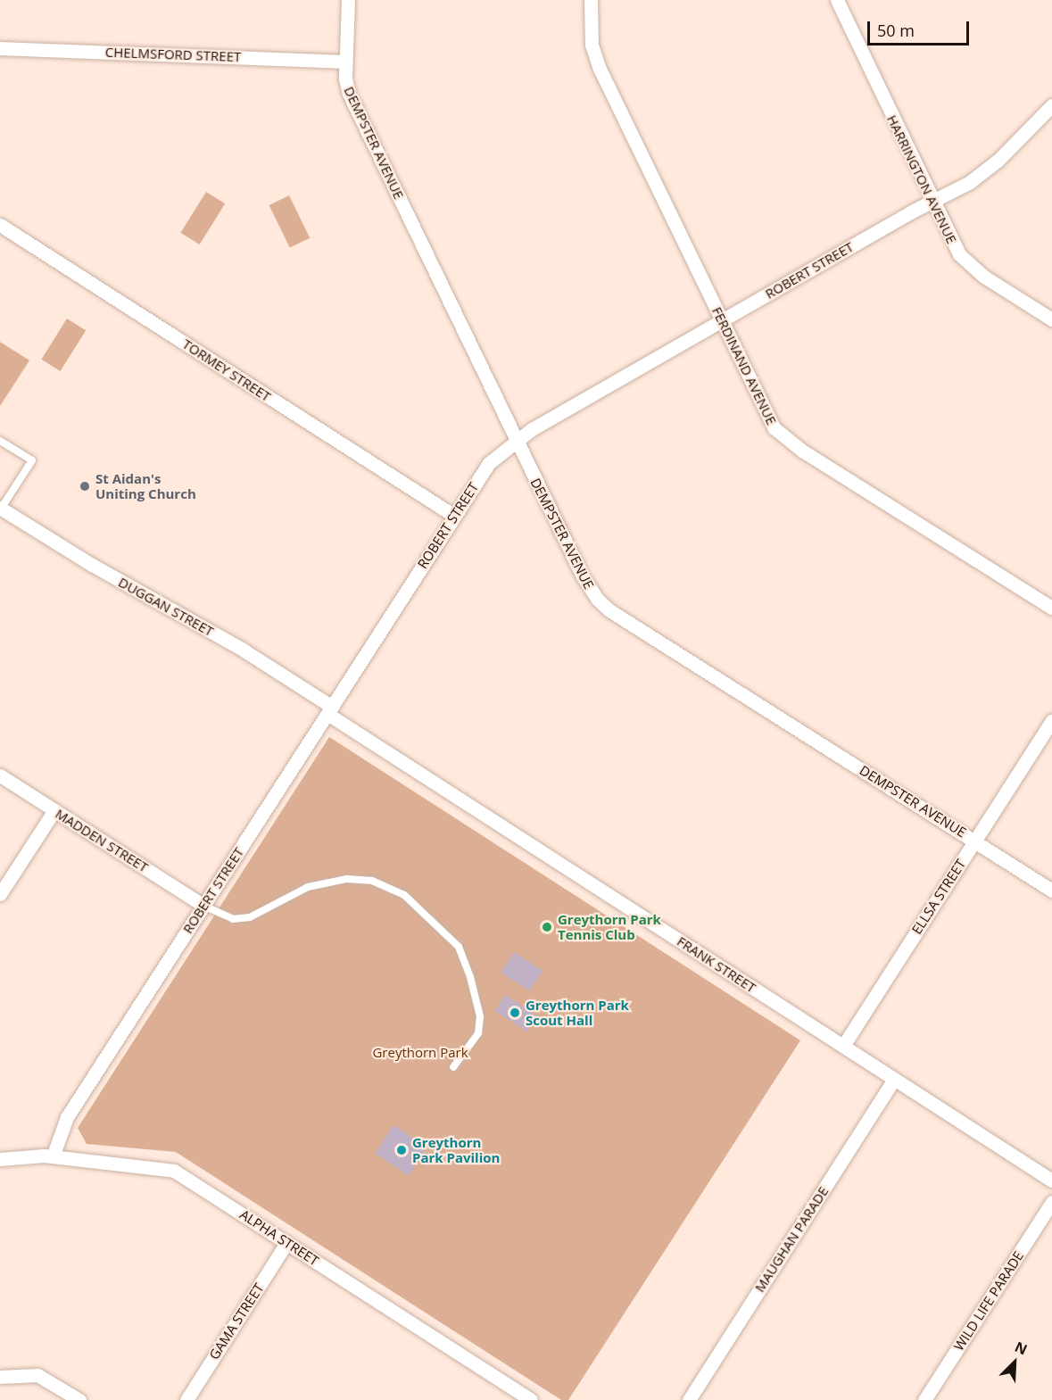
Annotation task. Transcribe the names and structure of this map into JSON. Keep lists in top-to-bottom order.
{
  "streets": {
    "street": [
      "CHELMSFORD STREET",
      "DEMPSTER AVENUE",
      "HARRINGTON AVENUE",
      "ROBERT STREET",
      "FERDINAND AVENUE",
      "TORMEY STREET",
      "DUGGAN STREET",
      "MADDEN STREET",
      "ELLSA STREET",
      "FRANK STREET",
      "ALPHA STREET",
      "MAUGHAN PARADE",
      "WILD LIFE PARADE",
      "GAMA STREET"
    ]
  },
  "crossings": [
    ["CHELMSFORD STREET", "DEMPSTER AVENUE"],
    ["DEMPSTER AVENUE", "ROBERT STREET"],
    ["DEMPSTER AVENUE", "ELLSA STREET"],
    ["HARRINGTON AVENUE", "ROBERT STREET"],
    ["ROBERT STREET", "FERDINAND AVENUE"],
    ["ROBERT STREET", "TORMEY STREET"],
    ["ROBERT STREET", "DUGGAN STREET"],
    ["ROBERT STREET", "MADDEN STREET"],
    ["ROBERT STREET", "FRANK STREET"],
    ["ROBERT STREET", "ALPHA STREET"],
    ["DUGGAN STREET", "FRANK STREET"],
    ["ELLSA STREET", "FRANK STREET"],
    ["FRANK STREET", "MAUGHAN PARADE"],
    ["ALPHA STREET", "GAMA STREET"]
  ],
  "parks": ["Greythorn Park"],
  "places": [
    "St Aidan's Uniting Church",
    "Greythorn Park Tennis Club",
    "Greythorn Park Scout Hall",
    "Greythorn Park Pavilion"
  ],
  "scale_bar": "50 m",
  "north": "top right"
}
